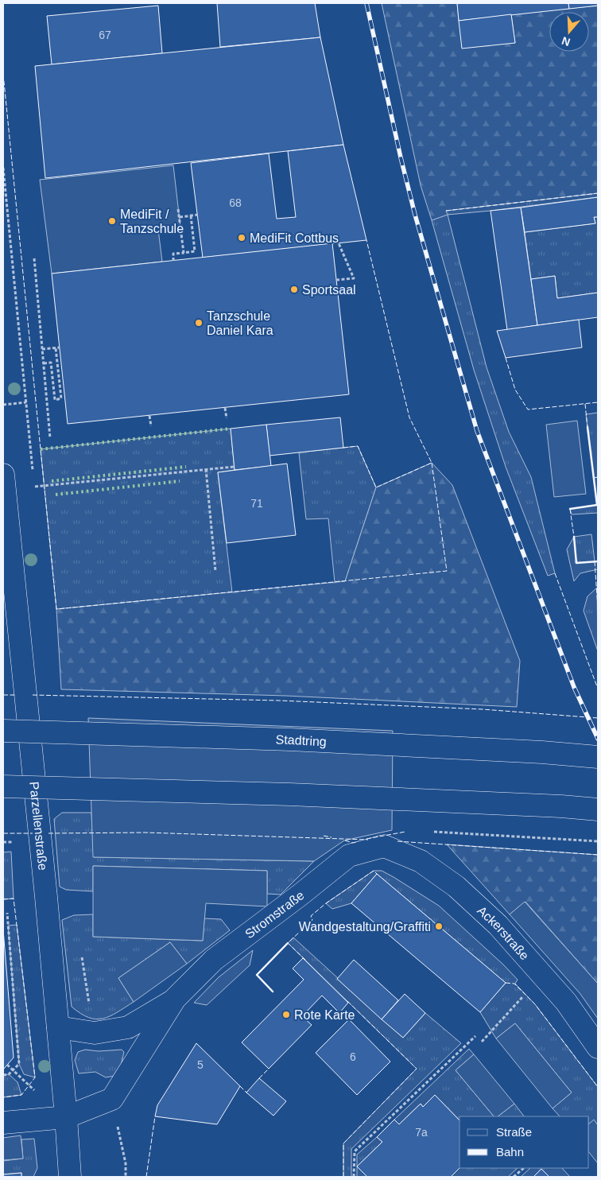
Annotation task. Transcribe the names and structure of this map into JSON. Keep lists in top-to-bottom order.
{
  "streets": {
    "street": [
      "Stadtring",
      "Parzellenstraße",
      "Stromstraße",
      "Ackerstraße"
    ]
  },
  "crossings": [
    ["Parzellenstraße", "Stromstraße"],
    ["Stromstraße", "Ackerstraße"]
  ],
  "places": [
    "MediFit / Tanzschule",
    "MediFit Cottbus",
    "Sportsaal",
    "Tanzschule Daniel Kara",
    "Wandgestaltung/Graffiti",
    "Rote Karte"
  ],
  "house_numbers": [
    "67",
    "68",
    "71",
    "6",
    "5",
    "7a"
  ],
  "legend": ["Straße", "Bahn"],
  "north": "bottom"
}
